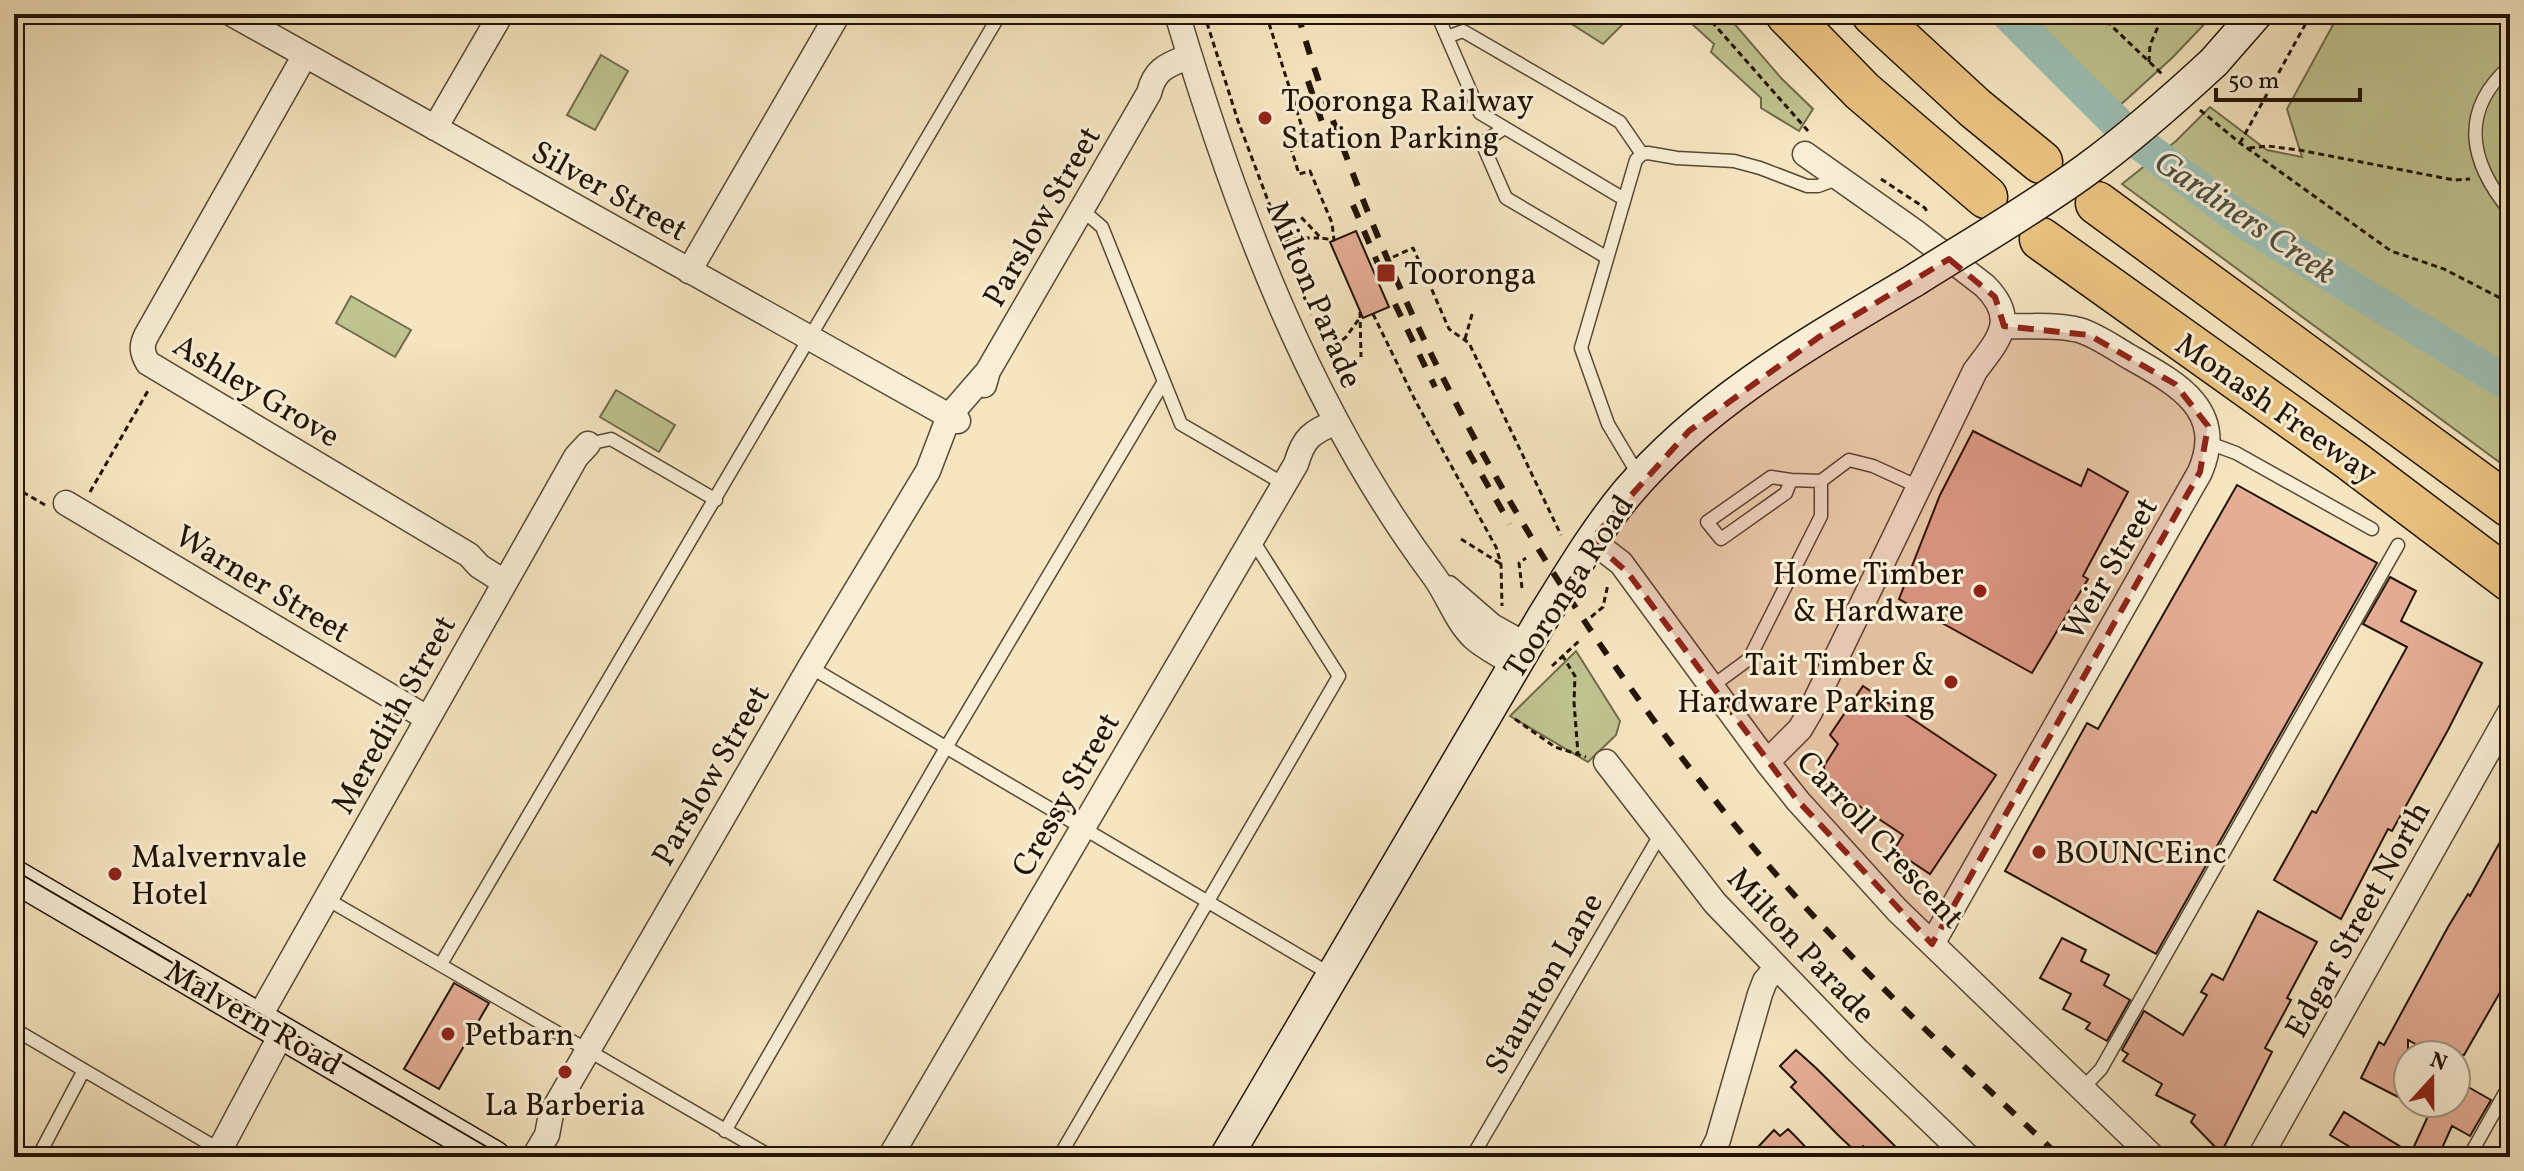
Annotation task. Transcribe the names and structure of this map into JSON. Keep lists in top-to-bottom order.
{
  "streets": {
    "highway": ["Monash Freeway"],
    "main road": ["Tooronga Road", "Malvern Road"],
    "street": [
      "Silver Street",
      "Parslow Street",
      "Milton Parade",
      "Ashley Grove",
      "Weir Street",
      "Warner Street",
      "Meredith Street",
      "Cressy Street",
      "Carroll Crescent",
      "Edgar Street North"
    ],
    "lane": ["Staunton Lane"]
  },
  "crossings": [
    ["Silver Street", "Parslow Street"],
    ["Silver Street", "Ashley Grove"],
    ["Parslow Street", "Milton Parade"],
    ["Milton Parade", "Tooronga Road"],
    ["Milton Parade", "Cressy Street"],
    ["Milton Parade", "Staunton Lane"],
    ["Ashley Grove", "Meredith Street"],
    ["Weir Street", "Carroll Crescent"],
    ["Warner Street", "Meredith Street"],
    ["Tooronga Road", "Carroll Crescent"],
    ["Meredith Street", "Malvern Road"]
  ],
  "water": ["Gardiners Creek"],
  "places": {
    "other": [
      "Tooronga Railway Station Parking",
      "Home Timber & Hardware",
      "Tait Timber & Hardware Parking",
      "BOUNCEinc",
      "Malvernvale Hotel",
      "Petbarn",
      "La Barberia"
    ],
    "transit": ["Tooronga"]
  },
  "scale_bar": "50 m",
  "north": "top"
}
